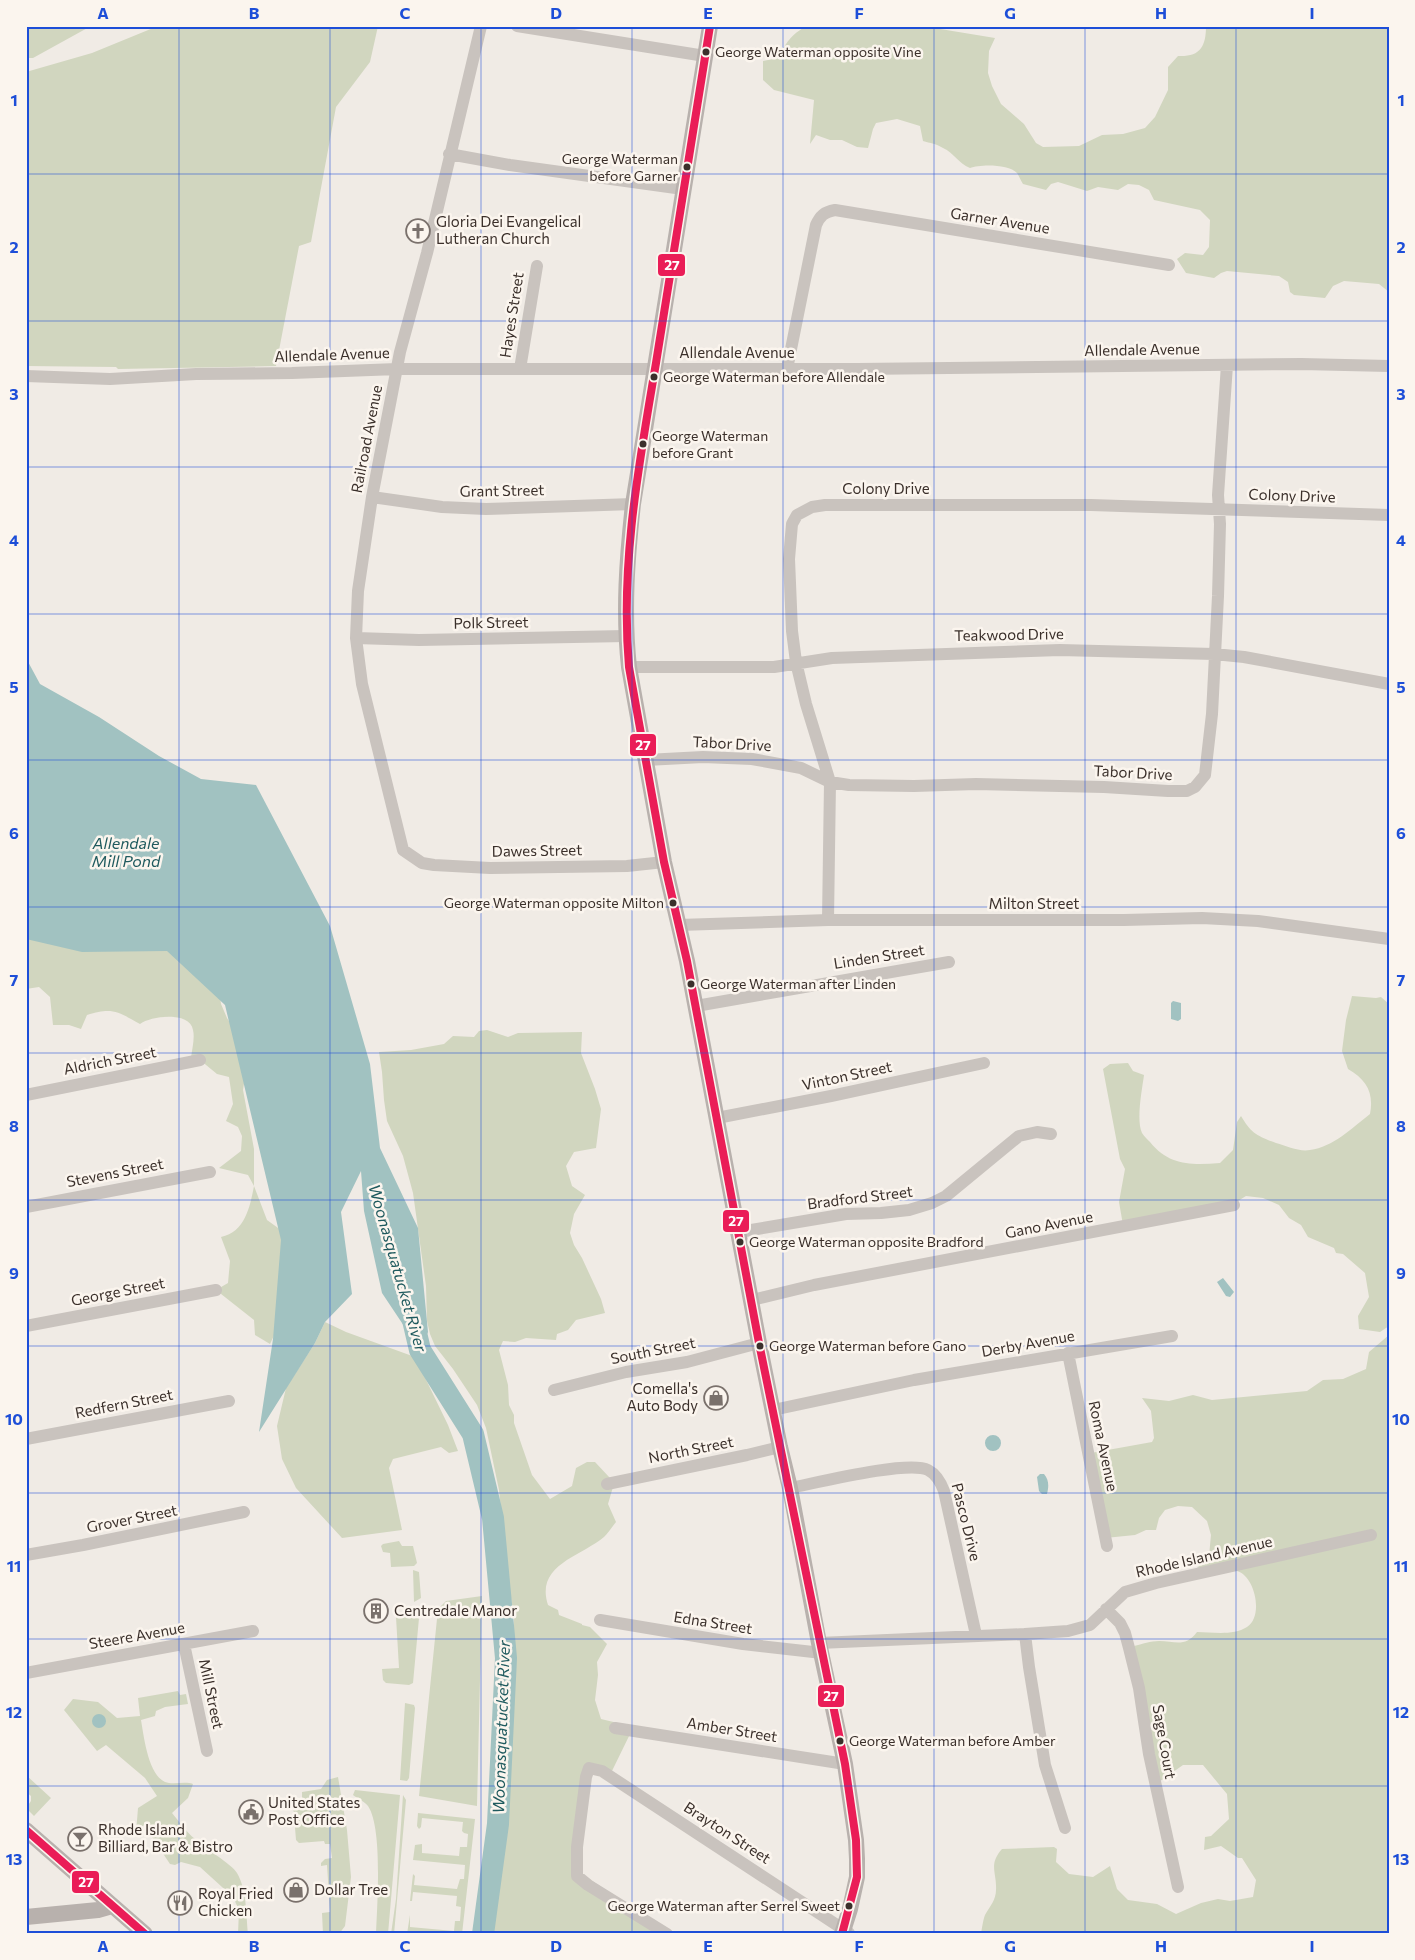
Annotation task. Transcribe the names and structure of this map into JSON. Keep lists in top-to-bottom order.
{
  "streets": {
    "street": [
      "Garner Avenue",
      "Hayes Street",
      "Allendale Avenue",
      "Railroad Avenue",
      "Colony Drive",
      "Grant Street",
      "Polk Street",
      "Teakwood Drive",
      "Tabor Drive",
      "Dawes Street",
      "Milton Street",
      "Linden Street",
      "Aldrich Street",
      "Vinton Street",
      "Stevens Street",
      "Bradford Street",
      "Gano Avenue",
      "George Street",
      "Derby Avenue",
      "South Street",
      "Redfern Street",
      "Roma Avenue",
      "North Street",
      "Grover Street",
      "Pasco Drive",
      "Rhode Island Avenue",
      "Edna Street",
      "Steere Avenue",
      "Mill Street",
      "Amber Street",
      "Sage Court",
      "Brayton Street"
    ]
  },
  "crossings": [
    ["Garner Avenue", "Allendale Avenue"],
    ["Hayes Street", "Allendale Avenue"],
    ["Allendale Avenue", "Railroad Avenue"],
    ["Allendale Avenue", "Tabor Drive"],
    ["Railroad Avenue", "Grant Street"],
    ["Railroad Avenue", "Polk Street"],
    ["Railroad Avenue", "Dawes Street"],
    ["Colony Drive", "Teakwood Drive"],
    ["Colony Drive", "Tabor Drive"],
    ["Colony Drive", "Milton Street"],
    ["Teakwood Drive", "Tabor Drive"],
    ["Derby Avenue", "Roma Avenue"],
    ["Pasco Drive", "Rhode Island Avenue"],
    ["Rhode Island Avenue", "Edna Street"],
    ["Rhode Island Avenue", "Sage Court"],
    ["Steere Avenue", "Mill Street"]
  ],
  "water": ["Allendale Mill Pond", "Woonasquatucket River"],
  "places": {
    "other": [
      "George Waterman opposite Vine",
      "George Waterman before Garner",
      "George Waterman before Allendale",
      "George Waterman before Grant",
      "George Waterman opposite Milton",
      "George Waterman after Linden",
      "George Waterman opposite Bradford",
      "George Waterman before Gano",
      "George Waterman before Amber",
      "George Waterman after Serrel Sweet"
    ],
    "church": ["Gloria Dei Evangelical Lutheran Church"],
    "shop": ["Comella's Auto Body", "Dollar Tree"],
    "building": ["Centredale Manor"],
    "public building": ["United States Post Office"],
    "bar": ["Rhode Island Billiard, Bar & Bistro"],
    "restaurant": ["Royal Fried Chicken"]
  },
  "lines": ["transit line 27"],
  "grid": {
    "columns": [
      "A",
      "B",
      "C",
      "D",
      "E",
      "F",
      "G",
      "H",
      "I"
    ],
    "rows": [
      "1",
      "2",
      "3",
      "4",
      "5",
      "6",
      "7",
      "8",
      "9",
      "10",
      "11",
      "12",
      "13"
    ]
  }
}
